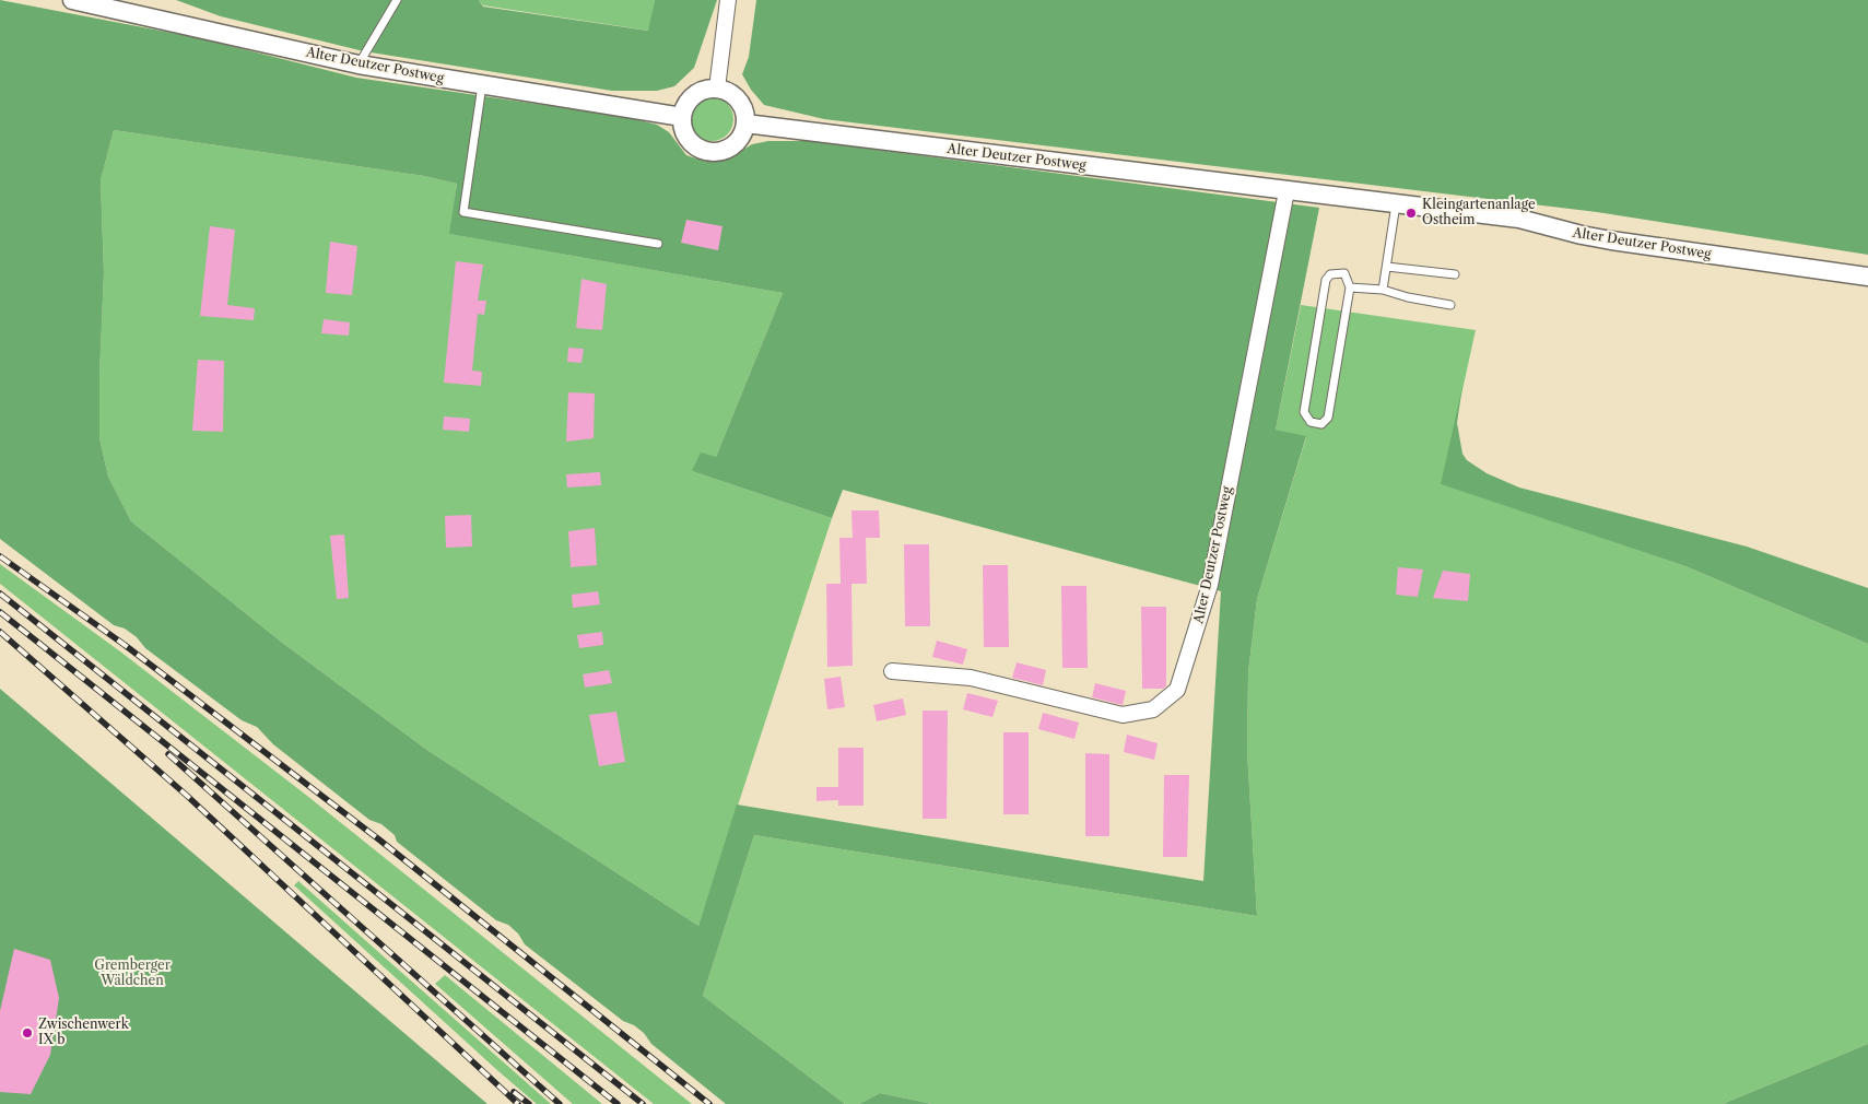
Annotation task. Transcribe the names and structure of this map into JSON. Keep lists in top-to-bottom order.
{
  "streets": {
    "street": ["Alter Deutzer Postweg"]
  },
  "parks": ["Gremberger Wäldchen"],
  "places": ["Kleingartenanlage Ostheim", "Zwischenwerk IX b"]
}
